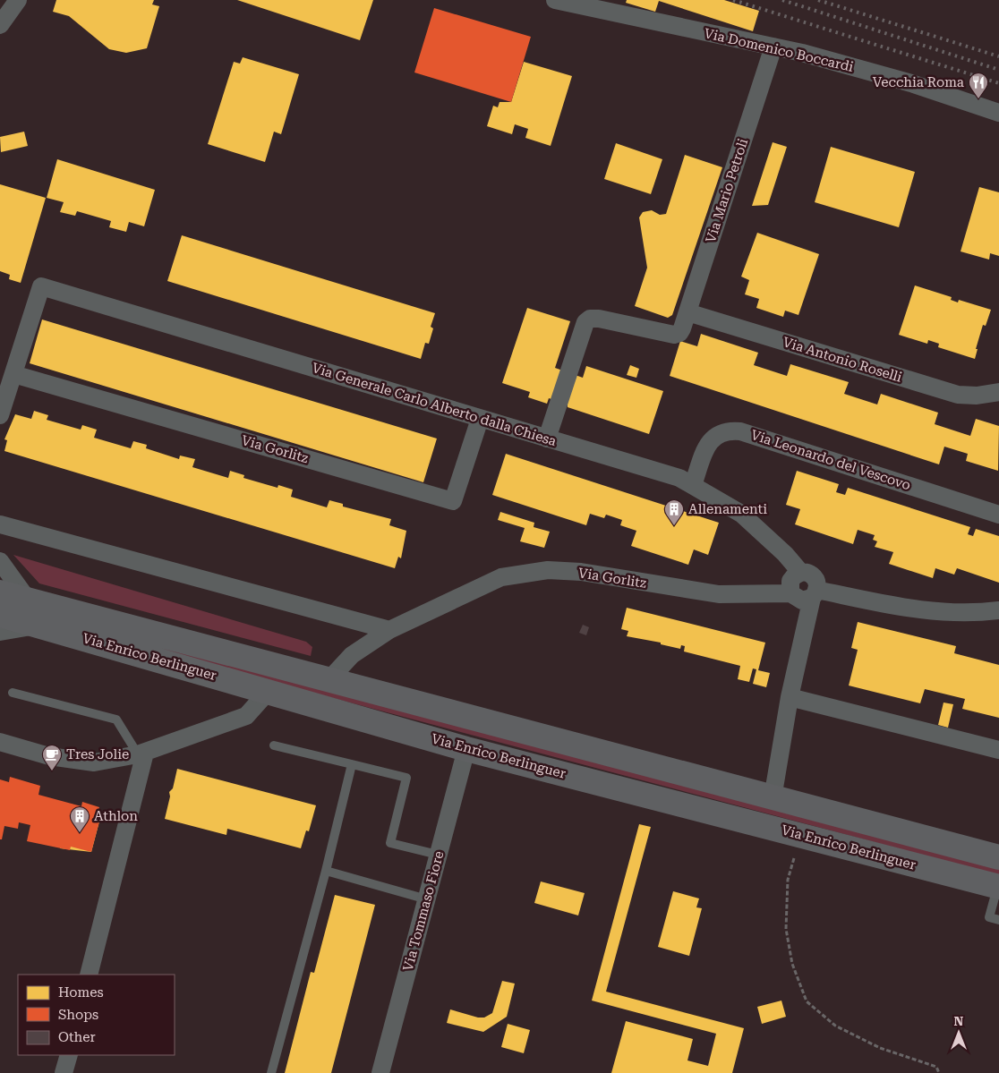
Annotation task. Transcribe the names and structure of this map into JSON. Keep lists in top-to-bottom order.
{
  "streets": {
    "main road": ["Via Enrico Berlinguer"],
    "street": [
      "Via Domenico Boccardi",
      "Via Mario Petroli",
      "Via Antonio Roselli",
      "Via Generale Carlo Alberto dalla Chiesa",
      "Via Gorlitz",
      "Via Leonardo del Vescovo",
      "Via Tommaso Fiore"
    ]
  },
  "crossings": [
    ["Via Domenico Boccardi", "Via Mario Petroli"],
    ["Via Mario Petroli", "Via Antonio Roselli"],
    ["Via Mario Petroli", "Via Generale Carlo Alberto dalla Chiesa"],
    ["Via Generale Carlo Alberto dalla Chiesa", "Via Gorlitz"],
    ["Via Generale Carlo Alberto dalla Chiesa", "Via Leonardo del Vescovo"],
    ["Via Gorlitz", "Via Enrico Berlinguer"],
    ["Via Enrico Berlinguer", "Via Tommaso Fiore"]
  ],
  "places": {
    "restaurant": ["Vecchia Roma"],
    "building": ["Allenamenti", "Athlon"],
    "cafe": ["Tres Jolie"]
  },
  "legend": ["Homes", "Shops", "Other"],
  "north": "top"
}
